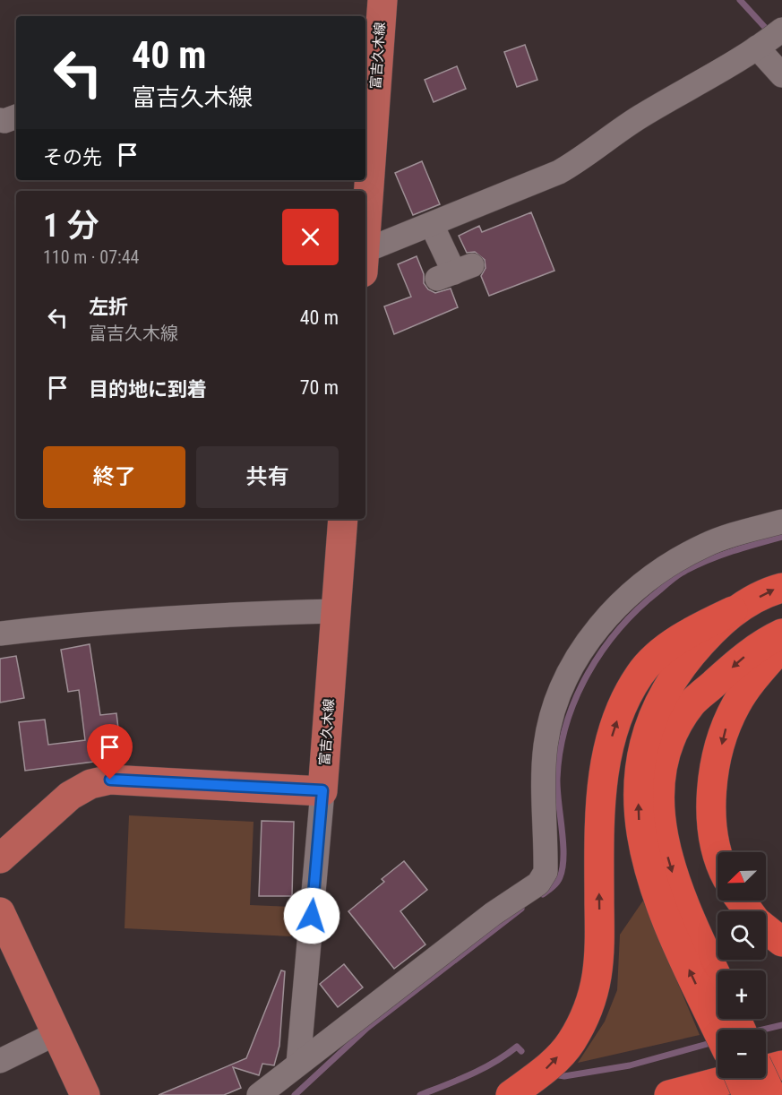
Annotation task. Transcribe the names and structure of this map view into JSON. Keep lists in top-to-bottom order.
{
  "streets": {
    "main road": ["富吉久木線"]
  },
  "north": "bottom left",
  "page": {
    "turn": ["40 m", "富吉久木線"],
    "then": "その先",
    "heading": ["1 分", "110 m · 07:44"],
    "list": [
      {
        "name": "左折",
        "note": "富吉久木線",
        "value": "40 m"
      },
      {
        "name": "目的地に到着",
        "value": "70 m"
      }
    ],
    "buttons": ["終了", "共有"],
    "map_buttons": ["+", "−"]
  }
}
